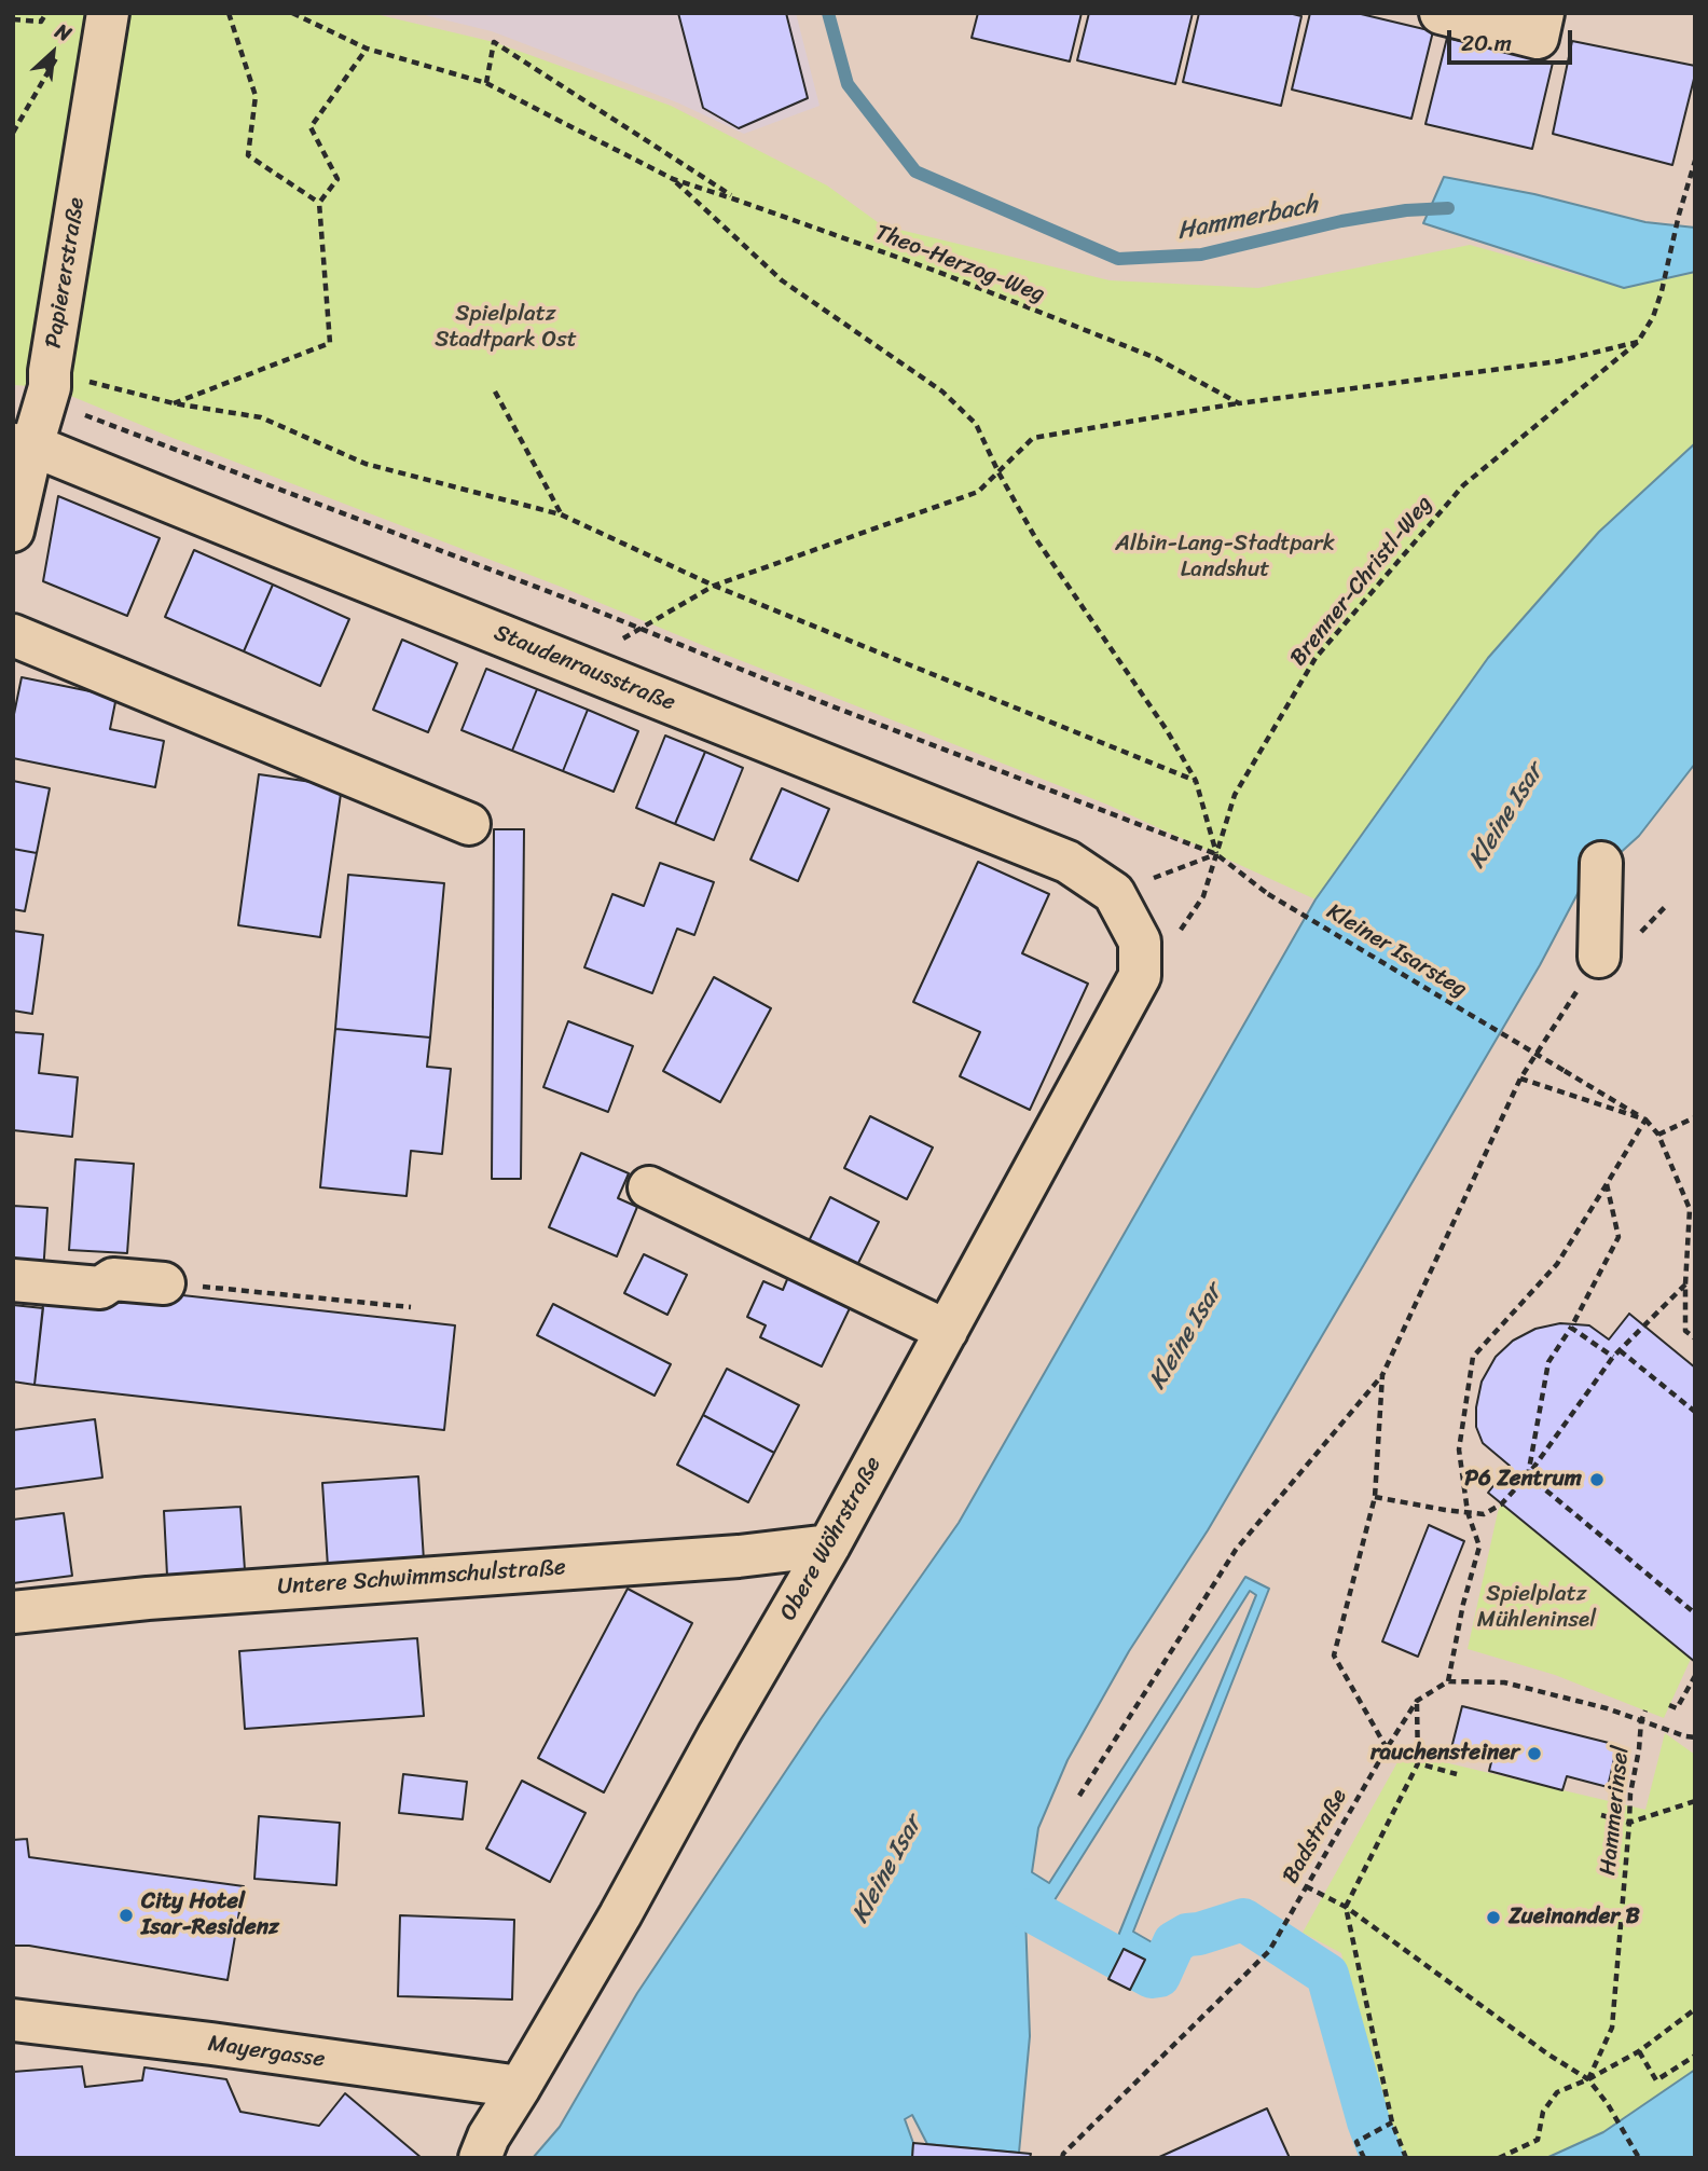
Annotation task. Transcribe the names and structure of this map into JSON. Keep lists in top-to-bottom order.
{
  "streets": {
    "street": [
      "Papiererstraße",
      "Staudenrausstraße",
      "Obere Wöhrstraße",
      "Untere Schwimmschulstraße",
      "Mayergasse"
    ],
    "path": [
      "Theo-Herzog-Weg",
      "Brenner-Christl-Weg",
      "Kleiner Isarsteg",
      "Hammerinsel",
      "Badstraße"
    ]
  },
  "crossings": [
    ["Papiererstraße", "Staudenrausstraße"],
    ["Papiererstraße", "Kleiner Isarsteg"],
    ["Brenner-Christl-Weg", "Kleiner Isarsteg"],
    ["Brenner-Christl-Weg", "Obere Wöhrstraße"],
    ["Obere Wöhrstraße", "Untere Schwimmschulstraße"],
    ["Obere Wöhrstraße", "Mayergasse"]
  ],
  "water": ["Hammerbach", "Kleine Isar"],
  "parks": ["Spielplatz Stadtpark Ost", "Albin-Lang-Stadtpark Landshut", "Spielplatz Mühleninsel"],
  "places": [
    "P6 Zentrum",
    "rauchensteiner",
    "City Hotel Isar-Residenz",
    "Zueinander B"
  ],
  "scale_bar": "20 m",
  "north": "top right"
}
